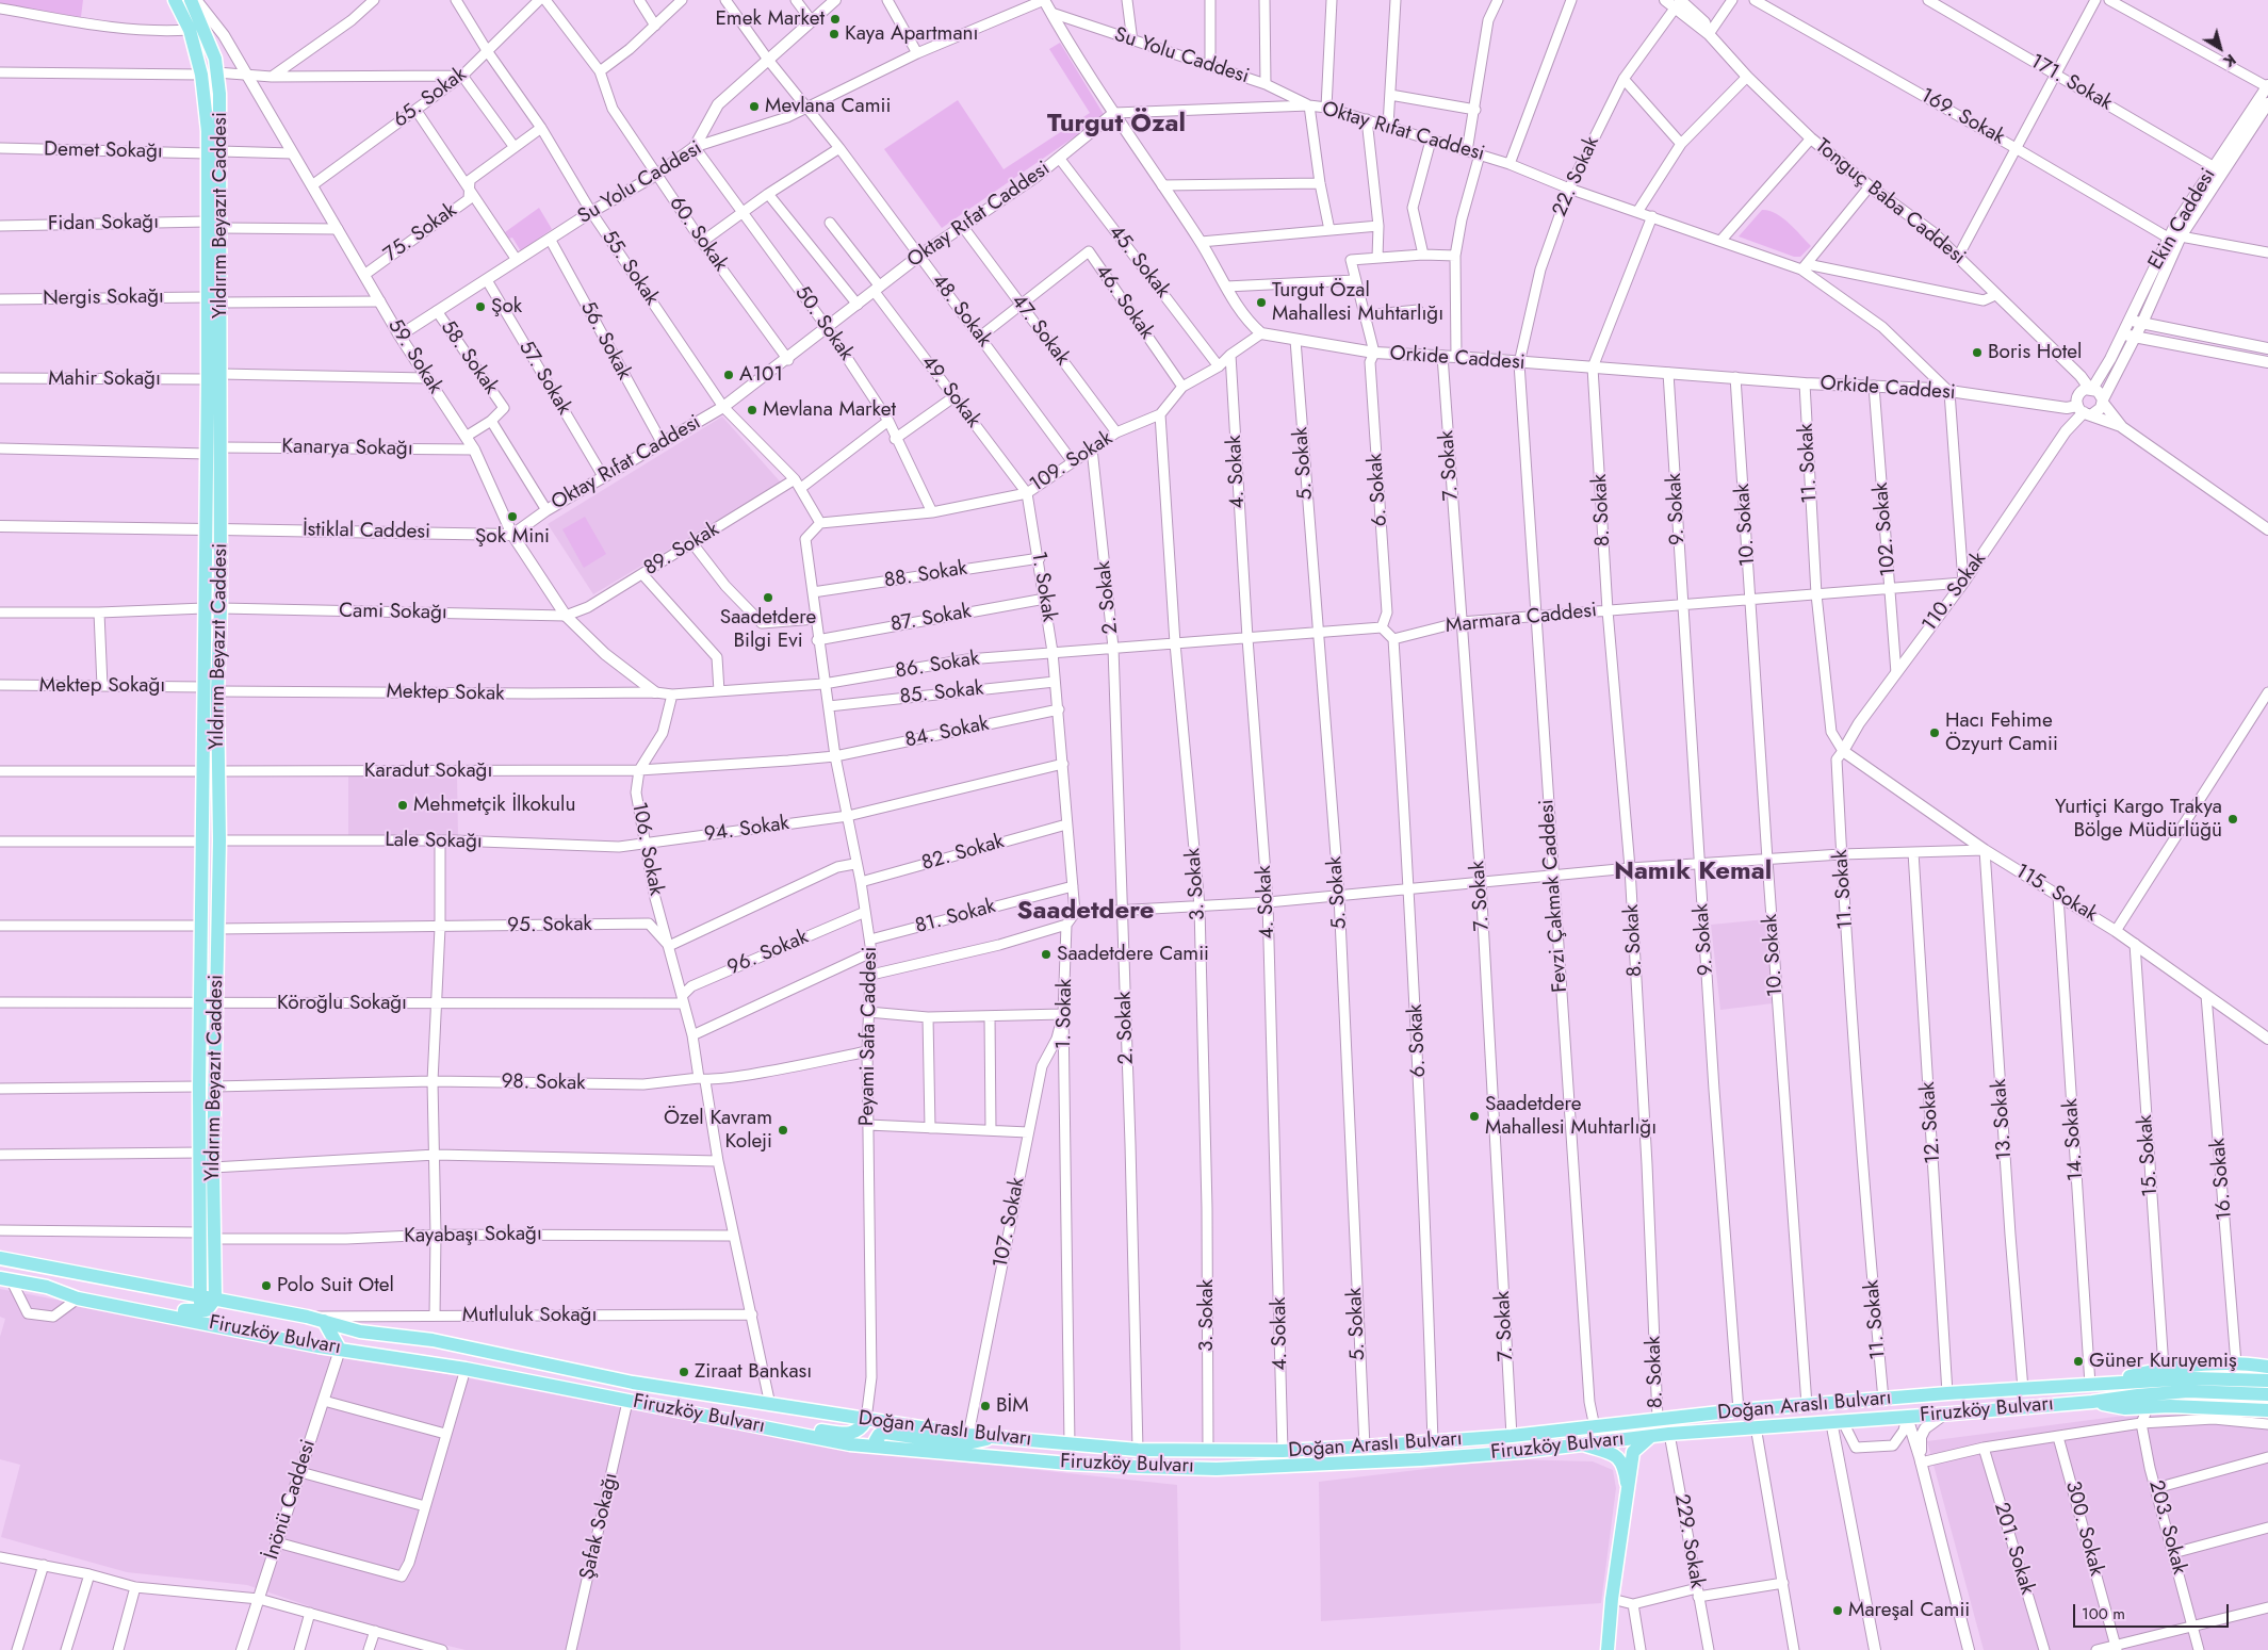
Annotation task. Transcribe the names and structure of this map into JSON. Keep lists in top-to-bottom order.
{
  "streets": {
    "main road": ["Yıldırım Beyazıt Caddesi", "Firuzköy Bulvarı", "Doğan Araslı Bulvarı"],
    "street": [
      "Su Yolu Caddesi",
      "171. Sokak",
      "65. Sokak",
      "169. Sokak",
      "Oktay Rıfat Caddesi",
      "Demet Sokağı",
      "22. Sokak",
      "Tonguç Baba Caddesi",
      "Ekin Caddesi",
      "Fidan Sokağı",
      "75. Sokak",
      "60. Sokak",
      "45. Sokak",
      "55. Sokak",
      "Nergis Sokağı",
      "46. Sokak",
      "48. Sokak",
      "50. Sokak",
      "47. Sokak",
      "56. Sokak",
      "59. Sokak",
      "58. Sokak",
      "Orkide Caddesi",
      "57. Sokak",
      "Mahir Sokağı",
      "49. Sokak",
      "Kanarya Sokağı",
      "109. Sokak",
      "5. Sokak",
      "11. Sokak",
      "7. Sokak",
      "4. Sokak",
      "6. Sokak",
      "9. Sokak",
      "8. Sokak",
      "10. Sokak",
      "102. Sokak",
      "İstiklal Caddesi",
      "89. Sokak",
      "88. Sokak",
      "1. Sokak",
      "110. Sokak",
      "2. Sokak",
      "Cami Sokağı",
      "87. Sokak",
      "Marmara Caddesi",
      "86. Sokak",
      "Mektep Sokağı",
      "Mektep Sokak",
      "85. Sokak",
      "84. Sokak",
      "Karadut Sokağı",
      "94. Sokak",
      "Lale Sokağı",
      "106. Sokak",
      "82. Sokak",
      "3. Sokak",
      "115. Sokak",
      "Fevzi Çakmak Caddesi",
      "81. Sokak",
      "95. Sokak",
      "96. Sokak",
      "Köroğlu Sokağı",
      "Peyami Safa Caddesi",
      "98. Sokak",
      "13. Sokak",
      "12. Sokak",
      "14. Sokak",
      "15. Sokak",
      "16. Sokak",
      "107. Sokak",
      "Kayabaşı Sokağı",
      "Mutluluk Sokağı",
      "İnönü Caddesi",
      "Şafak Sokağı",
      "203. Sokak",
      "300. Sokak",
      "229. Sokak",
      "201. Sokak"
    ]
  },
  "crossings": [
    ["Su Yolu Caddesi", "Oktay Rıfat Caddesi"],
    ["Su Yolu Caddesi", "60. Sokak"],
    ["Su Yolu Caddesi", "55. Sokak"],
    ["Su Yolu Caddesi", "48. Sokak"],
    ["Su Yolu Caddesi", "50. Sokak"],
    ["Su Yolu Caddesi", "56. Sokak"],
    ["Su Yolu Caddesi", "59. Sokak"],
    ["Su Yolu Caddesi", "58. Sokak"],
    ["Su Yolu Caddesi", "57. Sokak"],
    ["171. Sokak", "Ekin Caddesi"],
    ["65. Sokak", "55. Sokak"],
    ["65. Sokak", "59. Sokak"],
    ["169. Sokak", "Ekin Caddesi"],
    ["Oktay Rıfat Caddesi", "22. Sokak"],
    ["Oktay Rıfat Caddesi", "60. Sokak"],
    ["Oktay Rıfat Caddesi", "45. Sokak"],
    ["Oktay Rıfat Caddesi", "55. Sokak"],
    ["Oktay Rıfat Caddesi", "48. Sokak"],
    ["Oktay Rıfat Caddesi", "50. Sokak"],
    ["Oktay Rıfat Caddesi", "47. Sokak"],
    ["Oktay Rıfat Caddesi", "56. Sokak"],
    ["Oktay Rıfat Caddesi", "59. Sokak"],
    ["Oktay Rıfat Caddesi", "58. Sokak"],
    ["Oktay Rıfat Caddesi", "Orkide Caddesi"],
    ["Oktay Rıfat Caddesi", "57. Sokak"],
    ["Oktay Rıfat Caddesi", "49. Sokak"],
    ["Oktay Rıfat Caddesi", "İstiklal Caddesi"],
    ["Demet Sokağı", "Yıldırım Beyazıt Caddesi"],
    ["Demet Sokağı", "59. Sokak"],
    ["22. Sokak", "Tonguç Baba Caddesi"],
    ["22. Sokak", "Orkide Caddesi"],
    ["22. Sokak", "Fevzi Çakmak Caddesi"],
    ["Tonguç Baba Caddesi", "Ekin Caddesi"],
    ["Tonguç Baba Caddesi", "Orkide Caddesi"],
    ["Tonguç Baba Caddesi", "110. Sokak"],
    ["Yıldırım Beyazıt Caddesi", "Fidan Sokağı"],
    ["Yıldırım Beyazıt Caddesi", "Nergis Sokağı"],
    ["Yıldırım Beyazıt Caddesi", "Mahir Sokağı"],
    ["Yıldırım Beyazıt Caddesi", "Kanarya Sokağı"],
    ["Yıldırım Beyazıt Caddesi", "İstiklal Caddesi"],
    ["Yıldırım Beyazıt Caddesi", "Cami Sokağı"],
    ["Yıldırım Beyazıt Caddesi", "Mektep Sokağı"],
    ["Yıldırım Beyazıt Caddesi", "Mektep Sokak"],
    ["Yıldırım Beyazıt Caddesi", "Karadut Sokağı"],
    ["Yıldırım Beyazıt Caddesi", "Lale Sokağı"],
    ["Yıldırım Beyazıt Caddesi", "95. Sokak"],
    ["Yıldırım Beyazıt Caddesi", "Köroğlu Sokağı"],
    ["Yıldırım Beyazıt Caddesi", "98. Sokak"],
    ["Yıldırım Beyazıt Caddesi", "Kayabaşı Sokağı"],
    ["Yıldırım Beyazıt Caddesi", "Firuzköy Bulvarı"],
    ["Ekin Caddesi", "Orkide Caddesi"],
    ["Ekin Caddesi", "110. Sokak"],
    ["75. Sokak", "55. Sokak"],
    ["75. Sokak", "59. Sokak"],
    ["45. Sokak", "109. Sokak"],
    ["55. Sokak", "109. Sokak"],
    ["55. Sokak", "89. Sokak"],
    ["55. Sokak", "Peyami Safa Caddesi"],
    ["46. Sokak", "48. Sokak"],
    ["46. Sokak", "47. Sokak"],
    ["46. Sokak", "109. Sokak"],
    ["48. Sokak", "109. Sokak"],
    ["50. Sokak", "109. Sokak"],
    ["47. Sokak", "109. Sokak"],
    ["59. Sokak", "Mahir Sokağı"],
    ["59. Sokak", "Kanarya Sokağı"],
    ["59. Sokak", "İstiklal Caddesi"],
    ["59. Sokak", "89. Sokak"],
    ["59. Sokak", "Cami Sokağı"],
    ["59. Sokak", "Mektep Sokak"],
    ["Orkide Caddesi", "109. Sokak"],
    ["Orkide Caddesi", "5. Sokak"],
    ["Orkide Caddesi", "11. Sokak"],
    ["Orkide Caddesi", "7. Sokak"],
    ["Orkide Caddesi", "6. Sokak"],
    ["Orkide Caddesi", "9. Sokak"],
    ["Orkide Caddesi", "8. Sokak"],
    ["Orkide Caddesi", "10. Sokak"],
    ["Orkide Caddesi", "102. Sokak"],
    ["Orkide Caddesi", "110. Sokak"],
    ["Orkide Caddesi", "Fevzi Çakmak Caddesi"],
    ["49. Sokak", "109. Sokak"],
    ["49. Sokak", "1. Sokak"],
    ["109. Sokak", "4. Sokak"],
    ["109. Sokak", "1. Sokak"],
    ["109. Sokak", "2. Sokak"],
    ["109. Sokak", "3. Sokak"],
    ["109. Sokak", "Peyami Safa Caddesi"],
    ["5. Sokak", "Doğan Araslı Bulvarı"],
    ["11. Sokak", "110. Sokak"],
    ["11. Sokak", "Marmara Caddesi"],
    ["11. Sokak", "115. Sokak"],
    ["11. Sokak", "Doğan Araslı Bulvarı"],
    ["7. Sokak", "Marmara Caddesi"],
    ["7. Sokak", "Doğan Araslı Bulvarı"],
    ["4. Sokak", "Doğan Araslı Bulvarı"],
    ["6. Sokak", "Marmara Caddesi"],
    ["6. Sokak", "Doğan Araslı Bulvarı"],
    ["9. Sokak", "Marmara Caddesi"],
    ["9. Sokak", "Doğan Araslı Bulvarı"],
    ["8. Sokak", "Marmara Caddesi"],
    ["8. Sokak", "Doğan Araslı Bulvarı"],
    ["10. Sokak", "Marmara Caddesi"],
    ["10. Sokak", "Doğan Araslı Bulvarı"],
    ["102. Sokak", "110. Sokak"],
    ["102. Sokak", "Marmara Caddesi"],
    ["89. Sokak", "Cami Sokağı"],
    ["88. Sokak", "1. Sokak"],
    ["88. Sokak", "Peyami Safa Caddesi"],
    ["1. Sokak", "87. Sokak"],
    ["1. Sokak", "86. Sokak"],
    ["1. Sokak", "85. Sokak"],
    ["1. Sokak", "84. Sokak"],
    ["1. Sokak", "94. Sokak"],
    ["1. Sokak", "82. Sokak"],
    ["1. Sokak", "81. Sokak"],
    ["1. Sokak", "107. Sokak"],
    ["1. Sokak", "Doğan Araslı Bulvarı"],
    ["110. Sokak", "Marmara Caddesi"],
    ["110. Sokak", "115. Sokak"],
    ["2. Sokak", "Doğan Araslı Bulvarı"],
    ["87. Sokak", "Peyami Safa Caddesi"],
    ["Marmara Caddesi", "Fevzi Çakmak Caddesi"],
    ["86. Sokak", "Mektep Sokak"],
    ["86. Sokak", "Peyami Safa Caddesi"],
    ["Mektep Sokağı", "Mektep Sokak"],
    ["Mektep Sokak", "106. Sokak"],
    ["85. Sokak", "Peyami Safa Caddesi"],
    ["84. Sokak", "Karadut Sokağı"],
    ["84. Sokak", "106. Sokak"],
    ["84. Sokak", "Peyami Safa Caddesi"],
    ["Karadut Sokağı", "106. Sokak"],
    ["94. Sokak", "Lale Sokağı"],
    ["94. Sokak", "106. Sokak"],
    ["94. Sokak", "Peyami Safa Caddesi"],
    ["Lale Sokağı", "106. Sokak"],
    ["106. Sokak", "95. Sokak"],
    ["106. Sokak", "96. Sokak"],
    ["106. Sokak", "Köroğlu Sokağı"],
    ["106. Sokak", "98. Sokak"],
    ["106. Sokak", "Kayabaşı Sokağı"],
    ["106. Sokak", "Mutluluk Sokağı"],
    ["82. Sokak", "Peyami Safa Caddesi"],
    ["3. Sokak", "Doğan Araslı Bulvarı"],
    ["115. Sokak", "13. Sokak"],
    ["115. Sokak", "14. Sokak"],
    ["115. Sokak", "15. Sokak"],
    ["115. Sokak", "16. Sokak"],
    ["Fevzi Çakmak Caddesi", "Doğan Araslı Bulvarı"],
    ["81. Sokak", "Peyami Safa Caddesi"],
    ["96. Sokak", "Köroğlu Sokağı"],
    ["96. Sokak", "Peyami Safa Caddesi"],
    ["Peyami Safa Caddesi", "98. Sokak"],
    ["Peyami Safa Caddesi", "Doğan Araslı Bulvarı"],
    ["13. Sokak", "Doğan Araslı Bulvarı"],
    ["12. Sokak", "Doğan Araslı Bulvarı"],
    ["14. Sokak", "Doğan Araslı Bulvarı"],
    ["107. Sokak", "Doğan Araslı Bulvarı"],
    ["Mutluluk Sokağı", "Firuzköy Bulvarı"],
    ["Firuzköy Bulvarı", "Doğan Araslı Bulvarı"],
    ["Firuzköy Bulvarı", "İnönü Caddesi"],
    ["Firuzköy Bulvarı", "Şafak Sokağı"],
    ["Firuzköy Bulvarı", "229. Sokak"]
  ],
  "districts": ["Turgut Özal", "Namık Kemal", "Saadetdere"],
  "places": [
    "Emek Market",
    "Kaya Apartmanı",
    "Mevlana Camii",
    "Turgut Özal Mahallesi Muhtarlığı",
    "Şok",
    "Boris Hotel",
    "A101",
    "Mevlana Market",
    "Şok Mini",
    "Saadetdere Bilgi Evi",
    "Hacı Fehime Özyurt Camii",
    "Mehmetçik İlkokulu",
    "Yurtiçi Kargo Trakya Bölge Müdürlüğü",
    "Saadetdere Camii",
    "Saadetdere Mahallesi Muhtarlığı",
    "Özel Kavram Koleji",
    "Polo Suit Otel",
    "Güner Kuruyemiş",
    "Ziraat Bankası",
    "BİM",
    "Mareşal Camii"
  ],
  "scale_bar": "100 m",
  "north": "bottom right"
}
